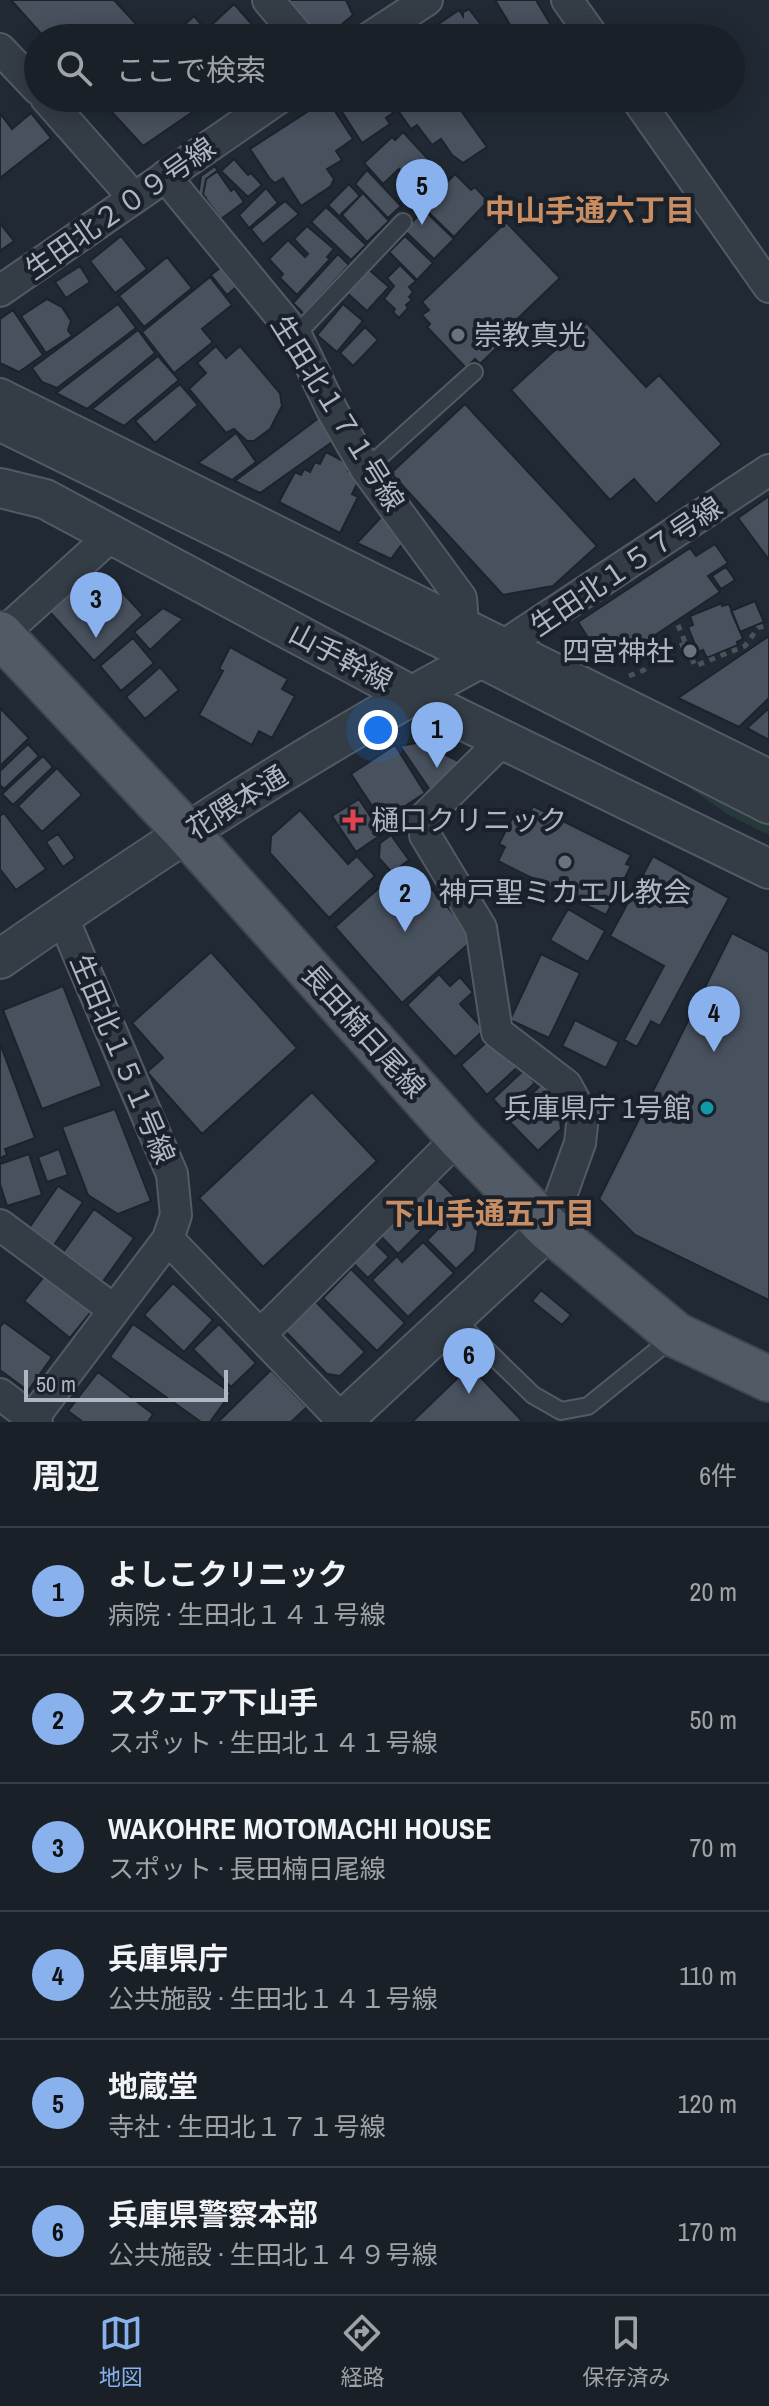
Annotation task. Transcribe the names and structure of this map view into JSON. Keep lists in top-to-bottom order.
{
  "streets": {
    "main road": ["長田楠日尾線"],
    "street": [
      "生田北２０９号線",
      "生田北１７１号線",
      "生田北１５７号線",
      "山手幹線",
      "花隈本通",
      "生田北１５１号線"
    ]
  },
  "crossings": [
    ["生田北２０９号線", "生田北１７１号線"],
    ["生田北１５７号線", "花隈本通"],
    ["山手幹線", "花隈本通"],
    ["花隈本通", "長田楠日尾線"],
    ["花隈本通", "生田北１５１号線"]
  ],
  "districts": ["中山手通六丁目", "下山手通五丁目"],
  "places": {
    "other": [
      "崇教真光",
      "四宮神社",
      "神戸聖ミカエル教会",
      "兵庫県庁 1号館"
    ],
    "health": ["樋口クリニック"]
  },
  "scale_bar": "50 m",
  "page": {
    "search": "ここで検索",
    "pins": [
      "5",
      "3",
      "1",
      "2",
      "4",
      "6"
    ],
    "scale": "50 m",
    "heading": ["周辺", "6件"],
    "list": [
      {
        "mark": "1",
        "name": "よしこクリニック",
        "note": "病院 · 生田北１４１号線",
        "value": "20 m"
      },
      {
        "mark": "2",
        "name": "スクエア下山手",
        "note": "スポット · 生田北１４１号線",
        "value": "50 m"
      },
      {
        "mark": "3",
        "name": "WAKOHRE MOTOMACHI HOUSE",
        "note": "スポット · 長田楠日尾線",
        "value": "70 m"
      },
      {
        "mark": "4",
        "name": "兵庫県庁",
        "note": "公共施設 · 生田北１４１号線",
        "value": "110 m"
      },
      {
        "mark": "5",
        "name": "地蔵堂",
        "note": "寺社 · 生田北１７１号線",
        "value": "120 m"
      },
      {
        "mark": "6",
        "name": "兵庫県警察本部",
        "note": "公共施設 · 生田北１４９号線",
        "value": "170 m"
      }
    ],
    "nav": ["地図", "経路", "保存済み"]
  }
}
